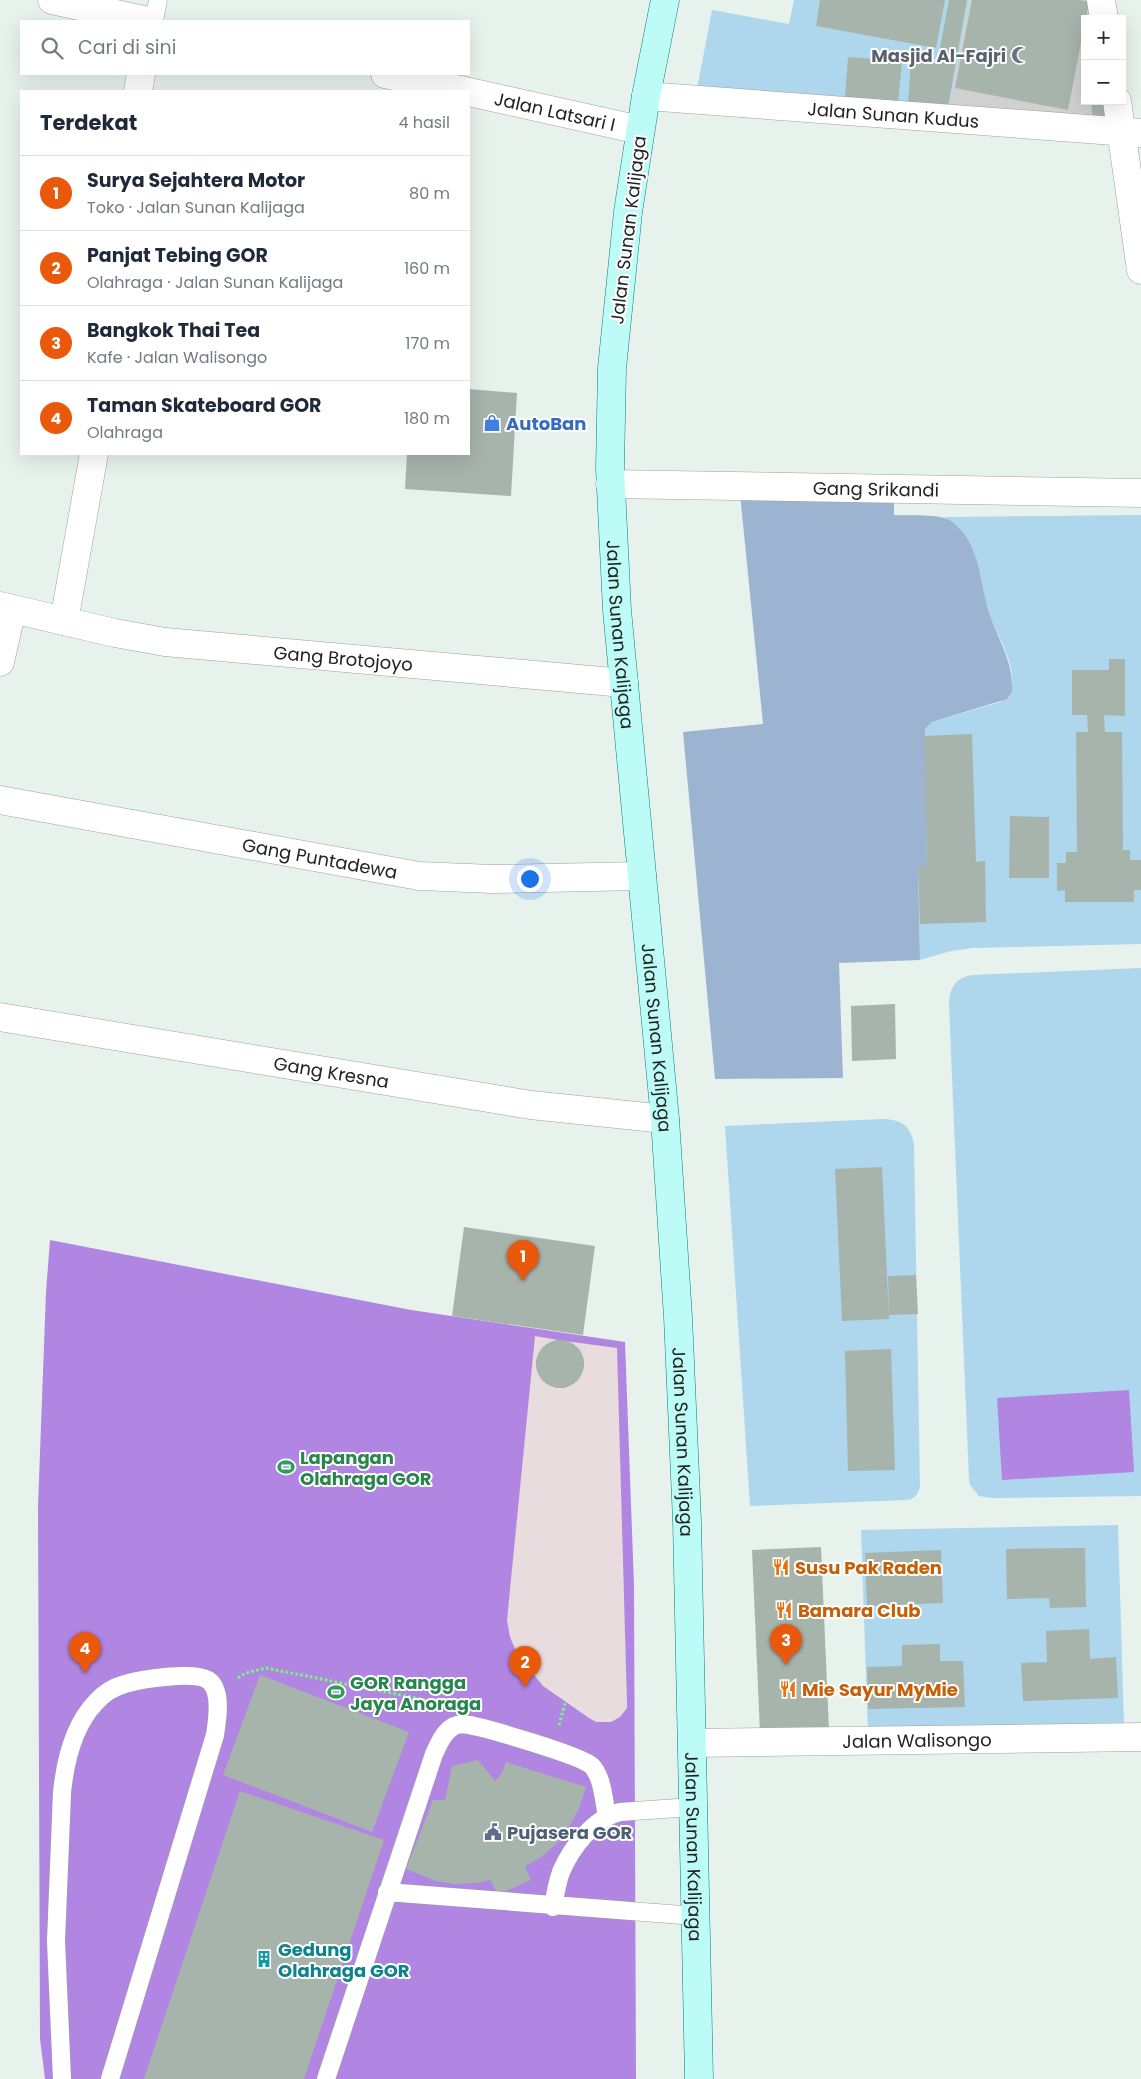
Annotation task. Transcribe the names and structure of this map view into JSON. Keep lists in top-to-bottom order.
{
  "streets": {
    "main road": ["Jalan Sunan Kalijaga"],
    "street": [
      "Jalan Latsari I",
      "Jalan Sunan Kudus",
      "Gang Srikandi",
      "Gang Brotojoyo",
      "Gang Puntadewa",
      "Gang Kresna",
      "Jalan Walisongo"
    ]
  },
  "crossings": [
    ["Jalan Latsari I", "Jalan Sunan Kalijaga"],
    ["Jalan Sunan Kudus", "Jalan Sunan Kalijaga"],
    ["Jalan Sunan Kalijaga", "Gang Srikandi"],
    ["Jalan Sunan Kalijaga", "Gang Brotojoyo"],
    ["Jalan Sunan Kalijaga", "Gang Puntadewa"],
    ["Jalan Sunan Kalijaga", "Gang Kresna"],
    ["Jalan Sunan Kalijaga", "Jalan Walisongo"]
  ],
  "places": {
    "mosque": ["Masjid Al-Fajri"],
    "shop": ["AutoBan"],
    "sports": ["Lapangan Olahraga GOR", "GOR Rangga Jaya Anoraga"],
    "restaurant": ["Susu Pak Raden", "Bamara Club", "Mie Sayur MyMie"],
    "public building": ["Pujasera GOR"],
    "building": ["Gedung Olahraga GOR"]
  },
  "page": {
    "map_buttons": ["+", "−"],
    "search": "Cari di sini",
    "heading": ["Terdekat", "4 hasil"],
    "list": [
      {
        "mark": "1",
        "name": "Surya Sejahtera Motor",
        "note": "Toko · Jalan Sunan Kalijaga",
        "value": "80 m"
      },
      {
        "mark": "2",
        "name": "Panjat Tebing GOR",
        "note": "Olahraga · Jalan Sunan Kalijaga",
        "value": "160 m"
      },
      {
        "mark": "3",
        "name": "Bangkok Thai Tea",
        "note": "Kafe · Jalan Walisongo",
        "value": "170 m"
      },
      {
        "mark": "4",
        "name": "Taman Skateboard GOR",
        "note": "Olahraga",
        "value": "180 m"
      }
    ],
    "pins": [
      "1",
      "3",
      "4",
      "2"
    ]
  }
}
